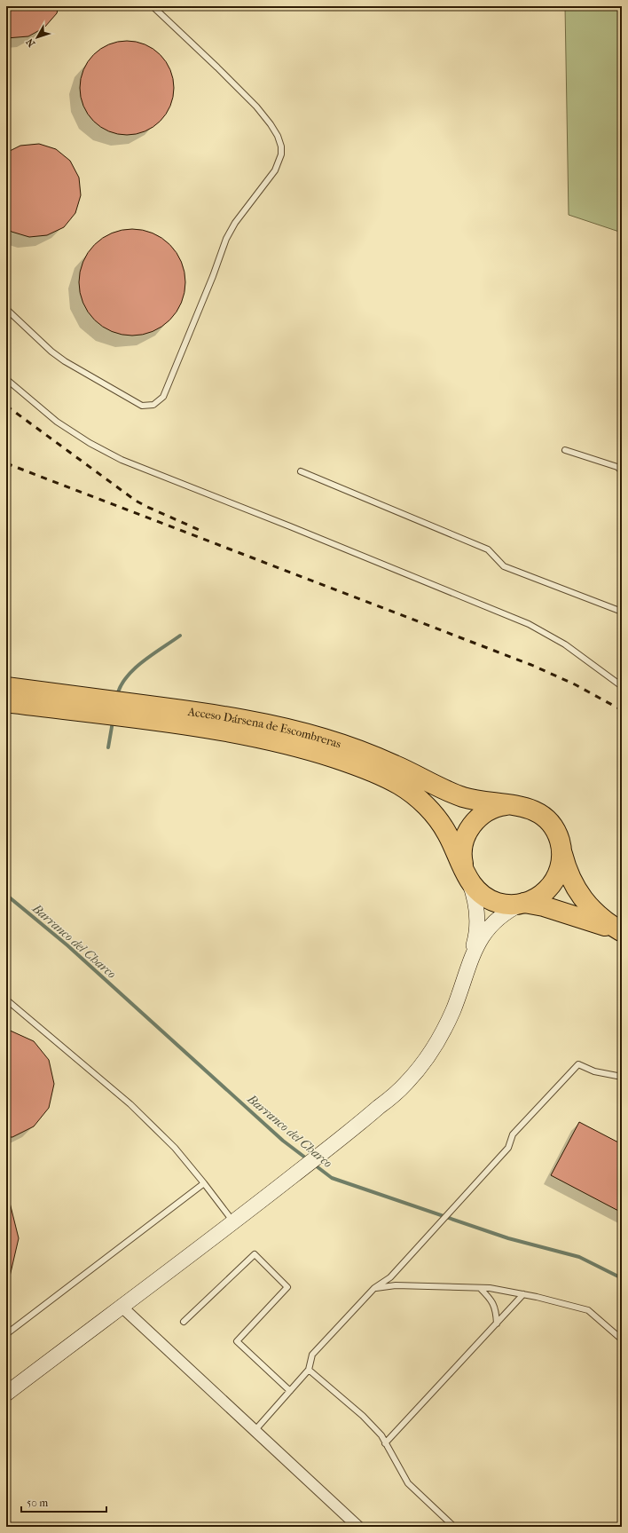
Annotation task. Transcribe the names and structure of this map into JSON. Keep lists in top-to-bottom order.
{
  "streets": {
    "highway": ["Acceso Dársena de Escombreras"]
  },
  "water": ["Barranco del Charco"],
  "scale_bar": "50 m",
  "north": "bottom left"
}
